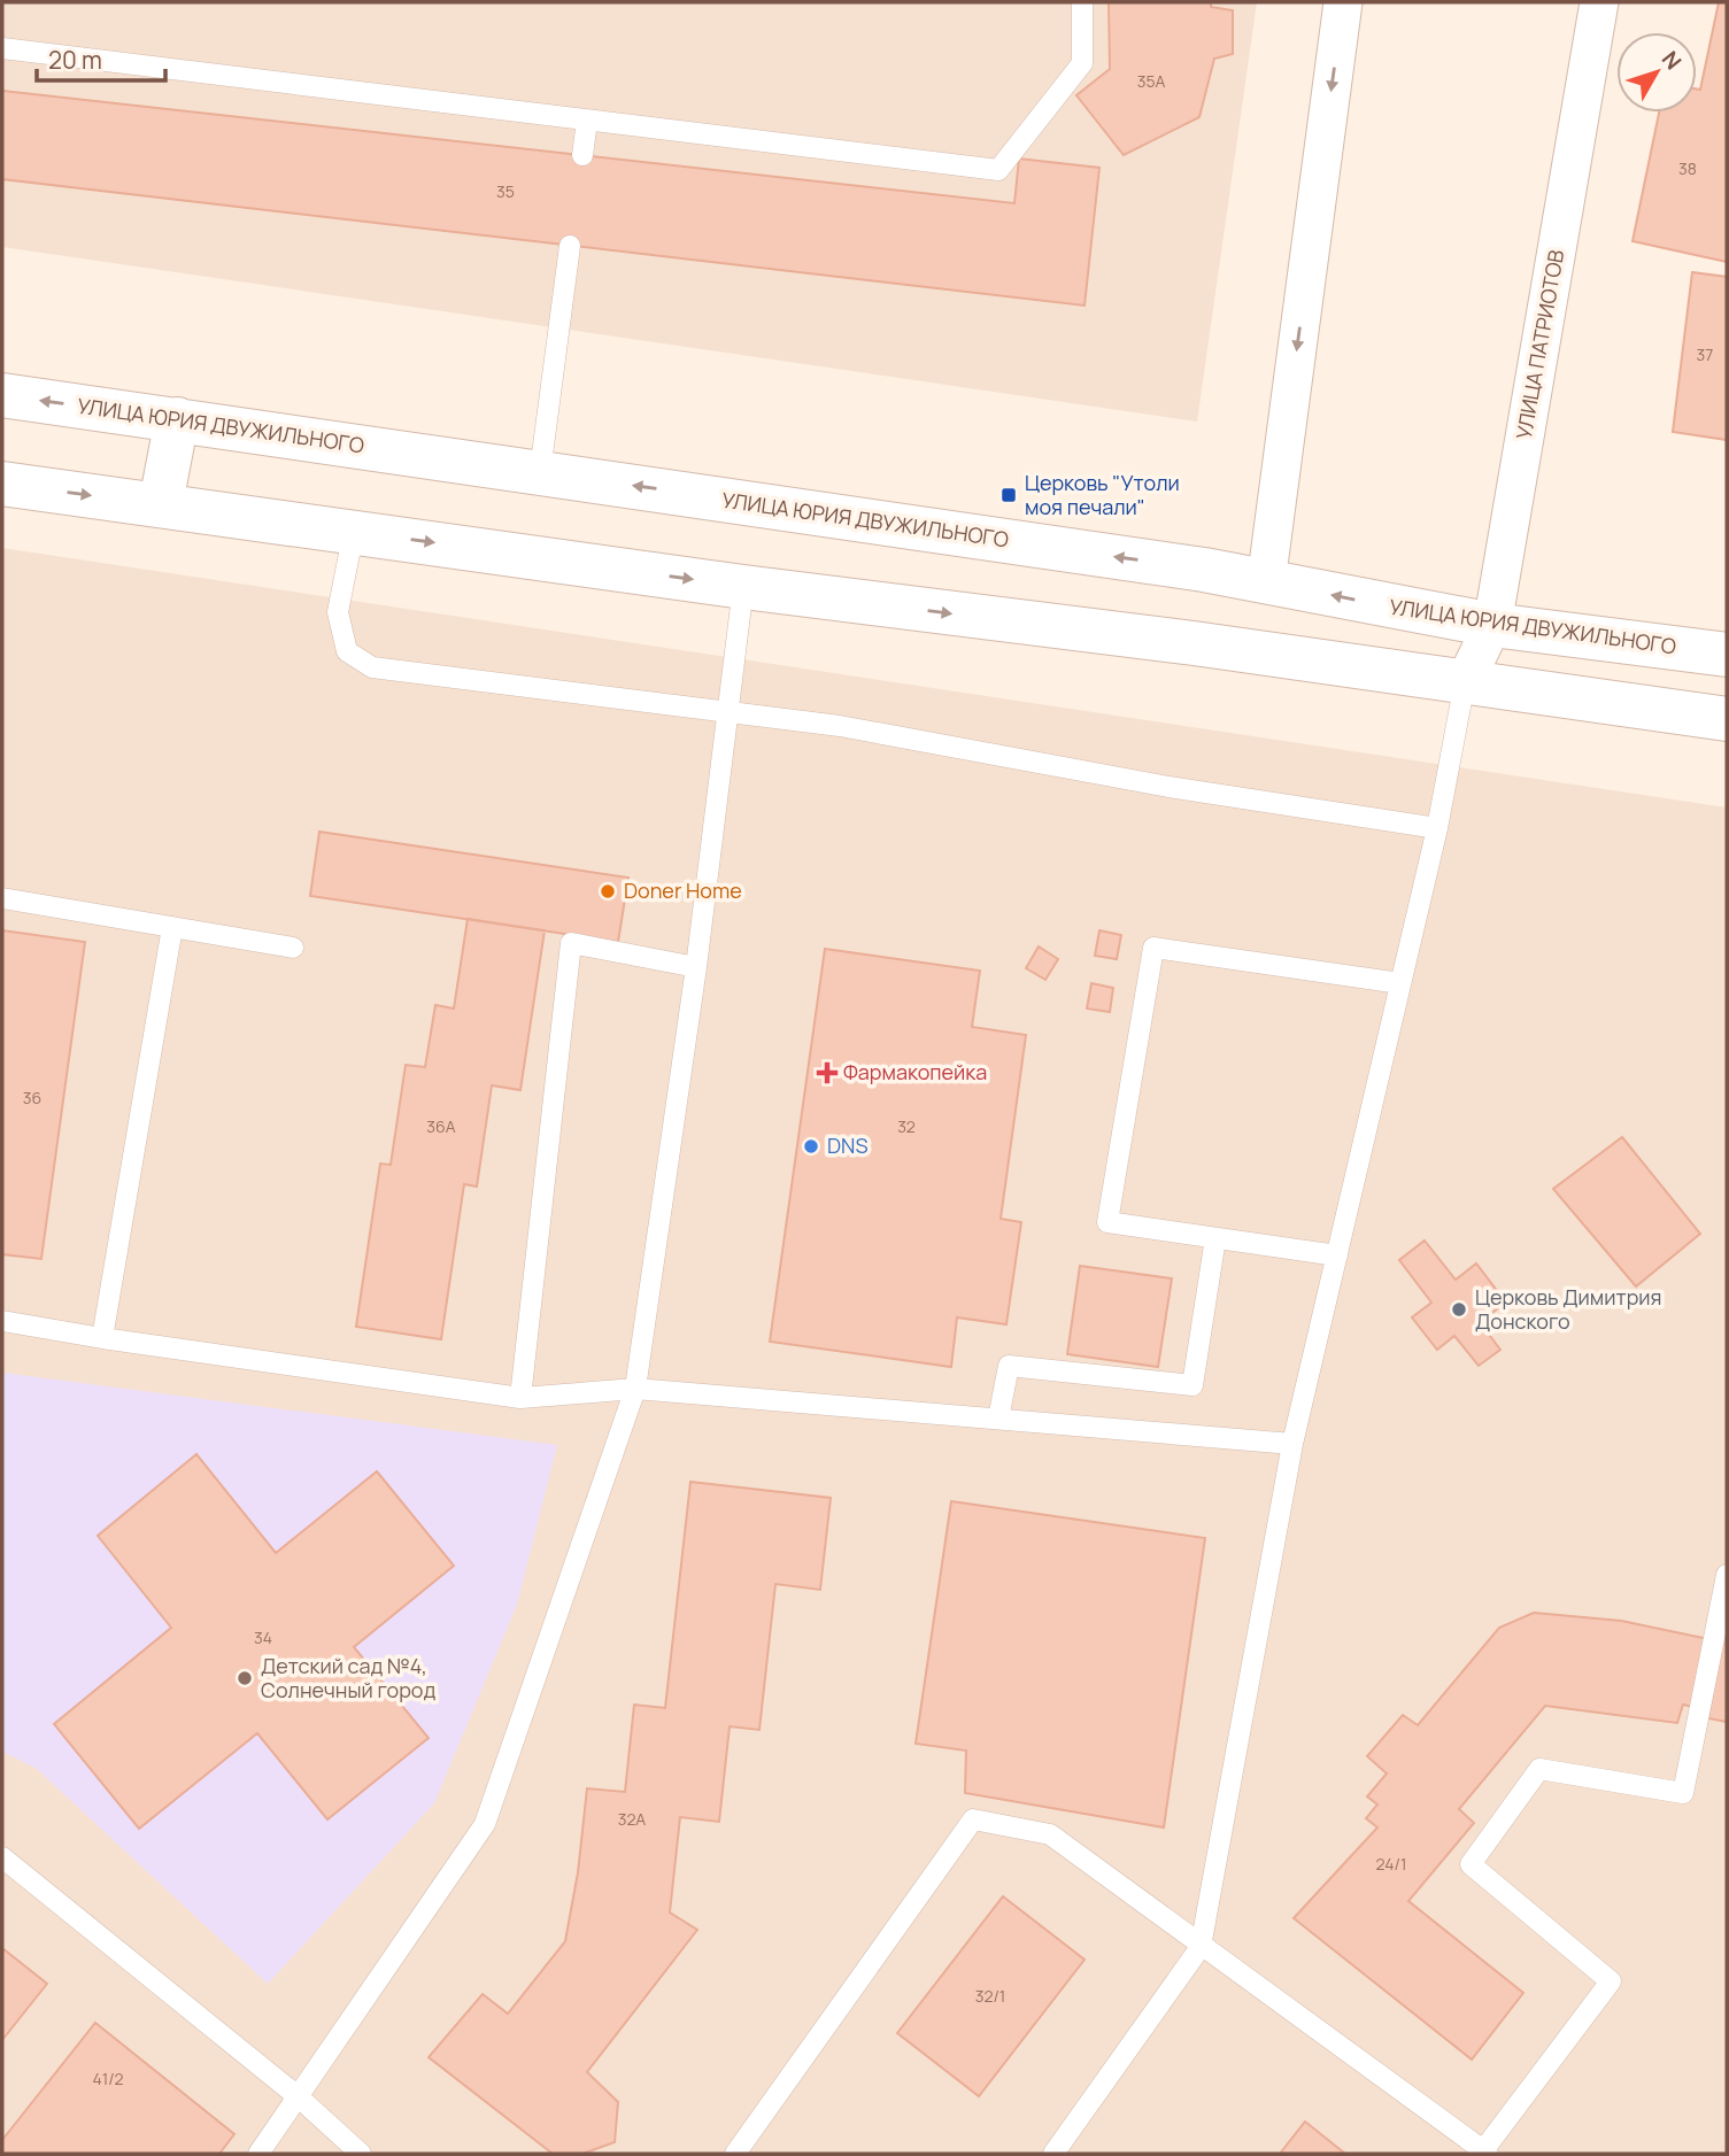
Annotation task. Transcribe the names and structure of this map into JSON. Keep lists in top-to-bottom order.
{
  "streets": {
    "street": ["УЛИЦА ПАТРИОТОВ", "УЛИЦА ЮРИЯ ДВУЖИЛЬНОГО"]
  },
  "crossings": [
    ["УЛИЦА ПАТРИОТОВ", "УЛИЦА ЮРИЯ ДВУЖИЛЬНОГО"]
  ],
  "places": {
    "transit": ["Церковь \"Утоли моя печали\""],
    "other": [
      "Doner Home",
      "DNS",
      "Церковь Димитрия Донского",
      "Детский сад №4, Солнечный город"
    ],
    "health": ["Фармакопейка"]
  },
  "house_numbers": [
    "35А",
    "38",
    "35",
    "37",
    "36",
    "36А",
    "32",
    "34",
    "32А",
    "24/1",
    "32/1",
    "41/2"
  ],
  "scale_bar": "20 m",
  "north": "top right"
}
